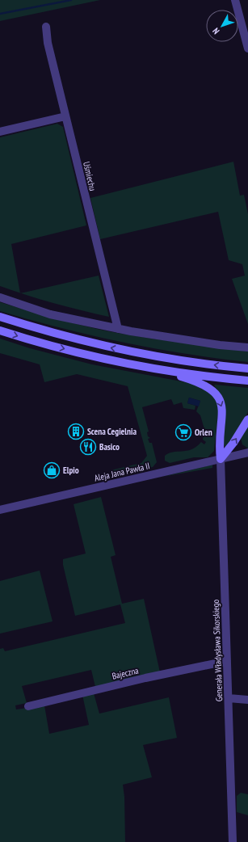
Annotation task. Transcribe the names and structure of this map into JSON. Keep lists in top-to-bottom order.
{
  "streets": {
    "street": [
      "Uśmiechu",
      "Aleja Jana Pawła II",
      "Generała Władysława Sikorskiego",
      "Bajeczna"
    ]
  },
  "crossings": [
    ["Aleja Jana Pawła II", "Generała Władysława Sikorskiego"],
    ["Generała Władysława Sikorskiego", "Bajeczna"]
  ],
  "places": {
    "building": ["Scena Cegielnia"],
    "supermarket": ["Orlen"],
    "restaurant": ["Basico"],
    "shop": ["Elpio"]
  },
  "north": "bottom left"
}
